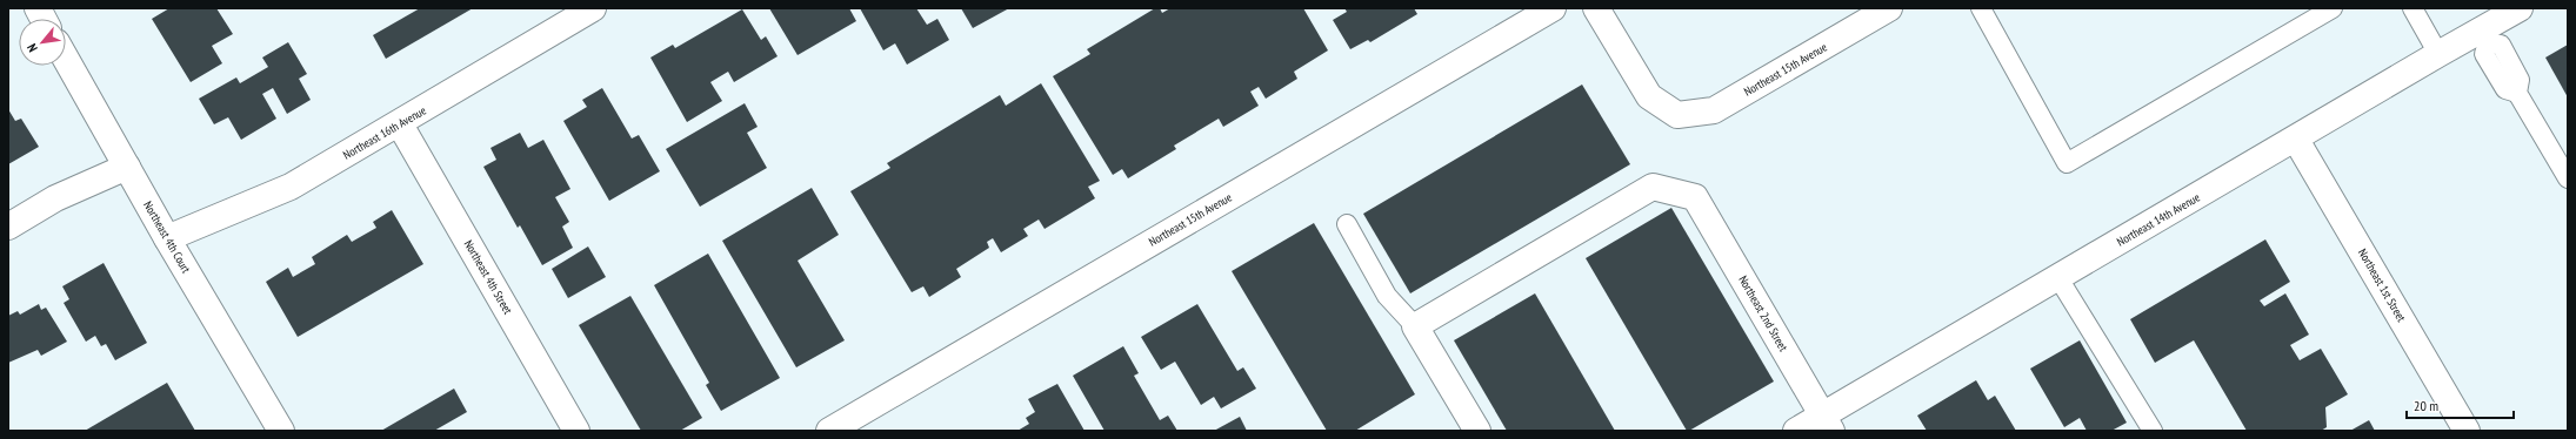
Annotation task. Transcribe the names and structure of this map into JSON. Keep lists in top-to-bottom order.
{
  "streets": {
    "street": [
      "Northeast 15th Avenue",
      "Northeast 16th Avenue",
      "Northeast 14th Avenue",
      "Northeast 4th Court",
      "Northeast 4th Street",
      "Northeast 1st Street",
      "Northeast 2nd Street"
    ]
  },
  "crossings": [
    ["Northeast 16th Avenue", "Northeast 4th Court"],
    ["Northeast 16th Avenue", "Northeast 4th Street"],
    ["Northeast 14th Avenue", "Northeast 1st Street"],
    ["Northeast 14th Avenue", "Northeast 2nd Street"]
  ],
  "scale_bar": "20 m",
  "north": "bottom left"
}
